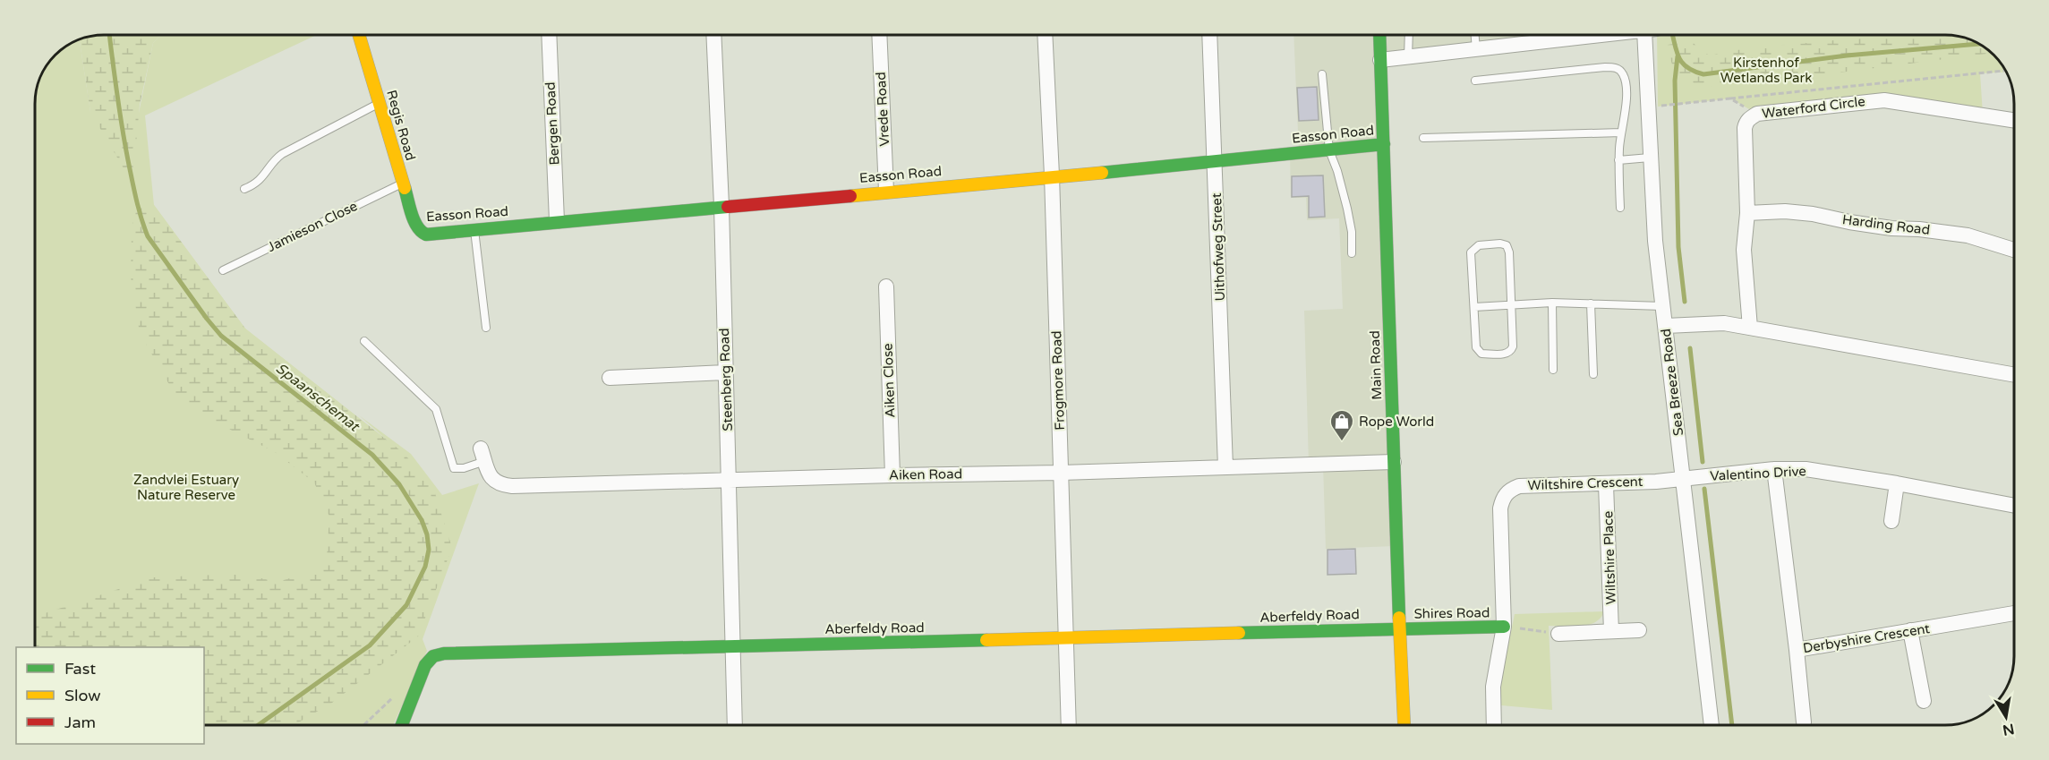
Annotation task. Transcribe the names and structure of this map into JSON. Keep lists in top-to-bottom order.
{
  "streets": {
    "street": [
      "Waterford Circle",
      "Vrede Road",
      "Bergen Road",
      "Regis Road",
      "Easson Road",
      "Harding Road",
      "Uithofweg Street",
      "Main Road",
      "Steenberg Road",
      "Aiken Close",
      "Frogmore Road",
      "Sea Breeze Road",
      "Valentino Drive",
      "Aiken Road",
      "Wiltshire Crescent",
      "Wiltshire Place",
      "Shires Road",
      "Aberfeldy Road",
      "Derbyshire Crescent"
    ],
    "lane": ["Jamieson Close"]
  },
  "crossings": [
    ["Waterford Circle", "Harding Road"],
    ["Vrede Road", "Easson Road"],
    ["Bergen Road", "Easson Road"],
    ["Regis Road", "Easson Road"],
    ["Regis Road", "Jamieson Close"],
    ["Easson Road", "Uithofweg Street"],
    ["Easson Road", "Main Road"],
    ["Easson Road", "Steenberg Road"],
    ["Easson Road", "Frogmore Road"],
    ["Uithofweg Street", "Aiken Road"],
    ["Main Road", "Aiken Road"],
    ["Main Road", "Shires Road"],
    ["Main Road", "Aberfeldy Road"],
    ["Steenberg Road", "Aiken Road"],
    ["Steenberg Road", "Aberfeldy Road"],
    ["Aiken Close", "Aiken Road"],
    ["Frogmore Road", "Aiken Road"],
    ["Frogmore Road", "Aberfeldy Road"],
    ["Sea Breeze Road", "Valentino Drive"],
    ["Sea Breeze Road", "Wiltshire Crescent"],
    ["Valentino Drive", "Wiltshire Crescent"],
    ["Valentino Drive", "Derbyshire Crescent"],
    ["Wiltshire Crescent", "Wiltshire Place"],
    ["Wiltshire Crescent", "Shires Road"],
    ["Shires Road", "Aberfeldy Road"]
  ],
  "water": ["Spaanschemat"],
  "parks": ["Kirstenhof Wetlands Park", "Zandvlei Estuary Nature Reserve"],
  "places": {
    "shop": ["Rope World"]
  },
  "legend": ["Fast", "Slow", "Jam"],
  "north": "bottom"
}
